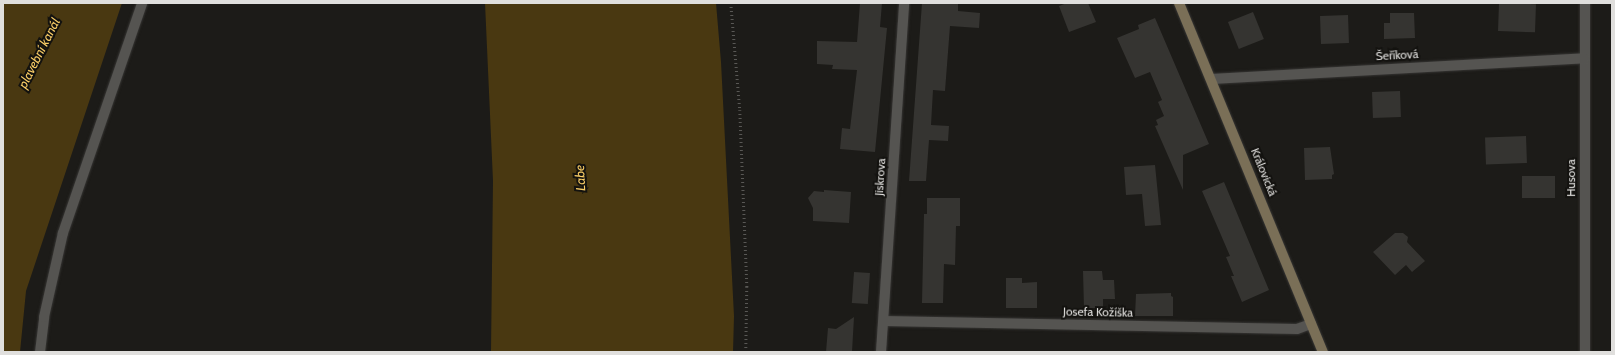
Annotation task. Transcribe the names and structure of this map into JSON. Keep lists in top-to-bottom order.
{
  "streets": {
    "main road": ["Královická"],
    "street": [
      "Šeříková",
      "Jiskrova",
      "Husova",
      "Josefa Kožíška"
    ]
  },
  "crossings": [
    ["Šeříková", "Královická"],
    ["Šeříková", "Husova"],
    ["Královická", "Josefa Kožíška"],
    ["Jiskrova", "Josefa Kožíška"]
  ],
  "water": ["plavební kanál", "Labe"]
}
